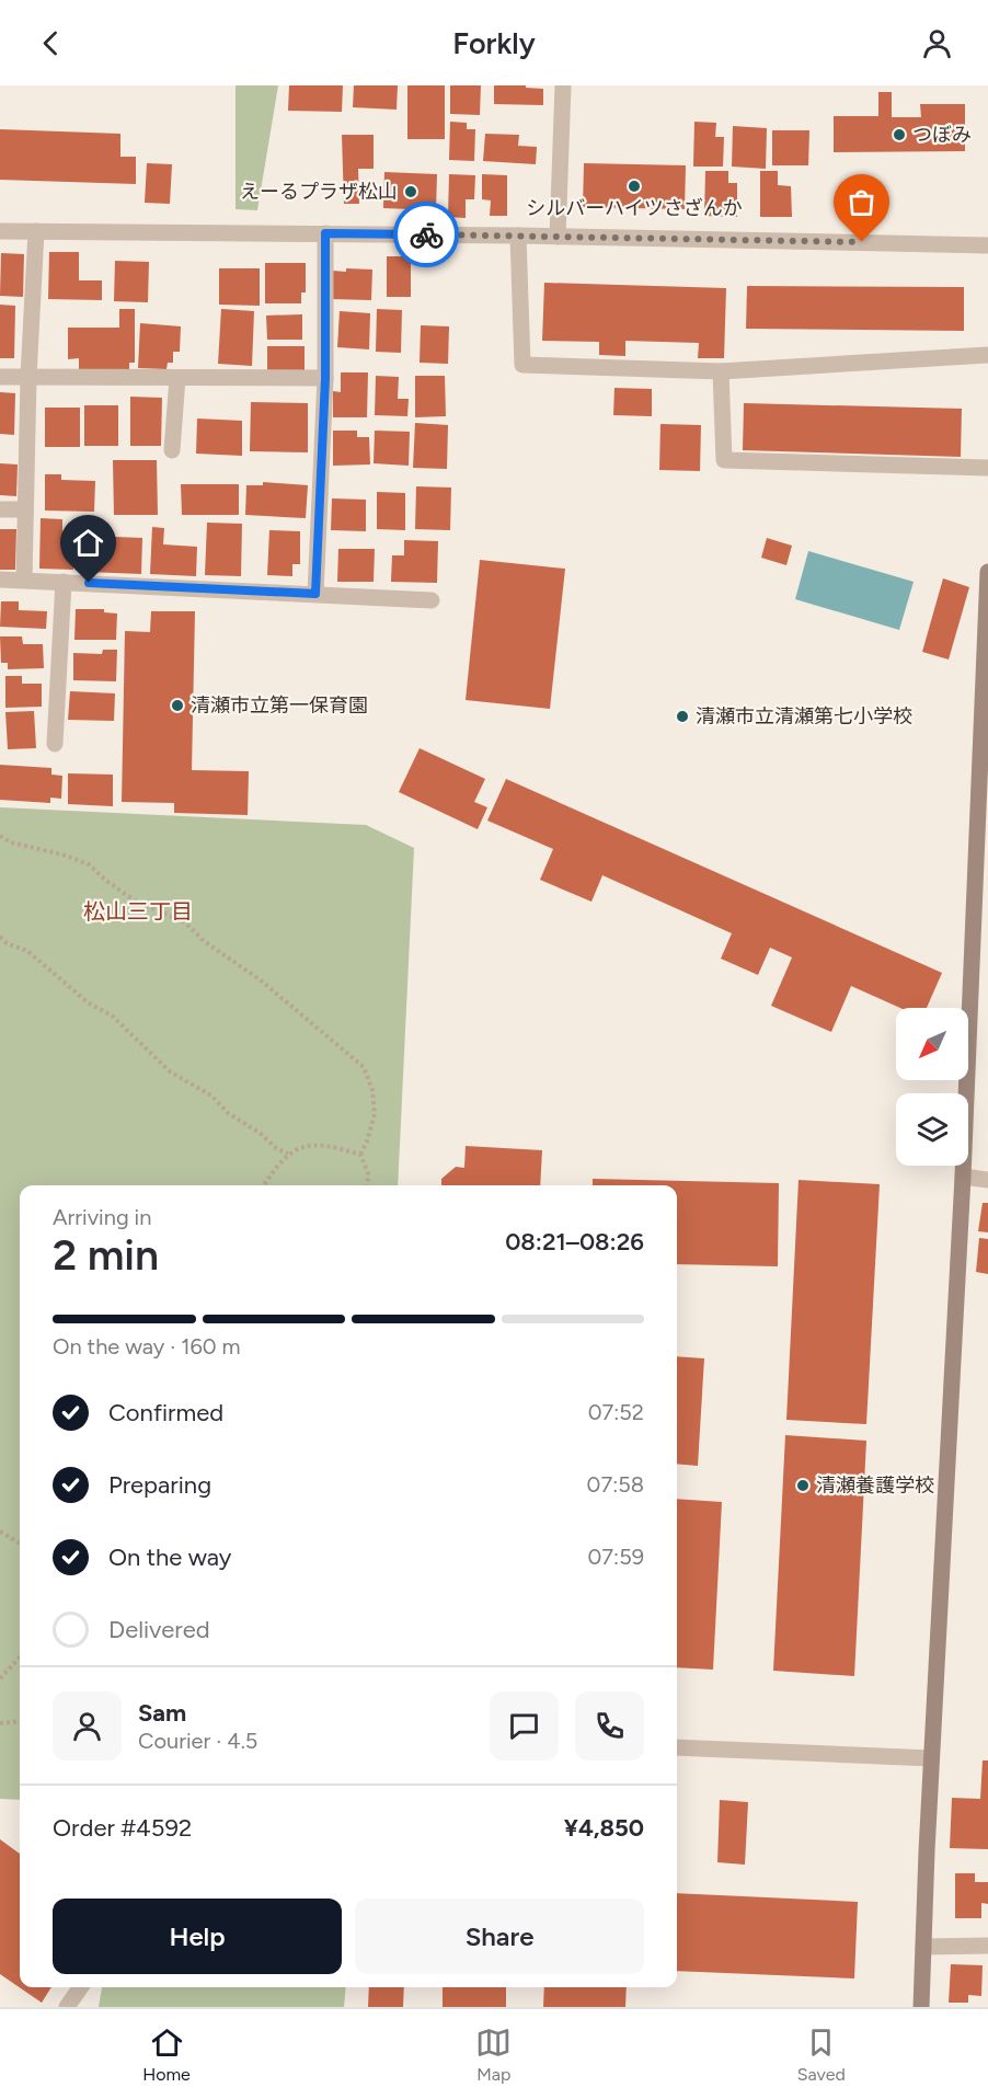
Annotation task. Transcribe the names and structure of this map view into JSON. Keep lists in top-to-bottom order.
{
  "districts": ["松山三丁目"],
  "places": [
    "つぼみ",
    "シルバーハイツさざんか",
    "えーるプラザ松山",
    "清瀬市立第一保育園",
    "清瀬市立清瀬第七小学校",
    "清瀬養護学校"
  ],
  "north": "bottom left",
  "page": {
    "header": "Forkly",
    "heading": ["2 min", "Arriving in", "08:21–08:26"],
    "panel": [
      "Sam",
      "Courier · 4.5",
      "Order #4592",
      "¥4,850"
    ],
    "bar": "On the way · 160 m",
    "list": [
      ["Confirmed", "07:52"],
      ["Preparing", "07:58"],
      ["On the way", "07:59"],
      "Delivered"
    ],
    "buttons": ["Help", "Share"],
    "tabs": ["Home", "Map", "Saved"]
  }
}
